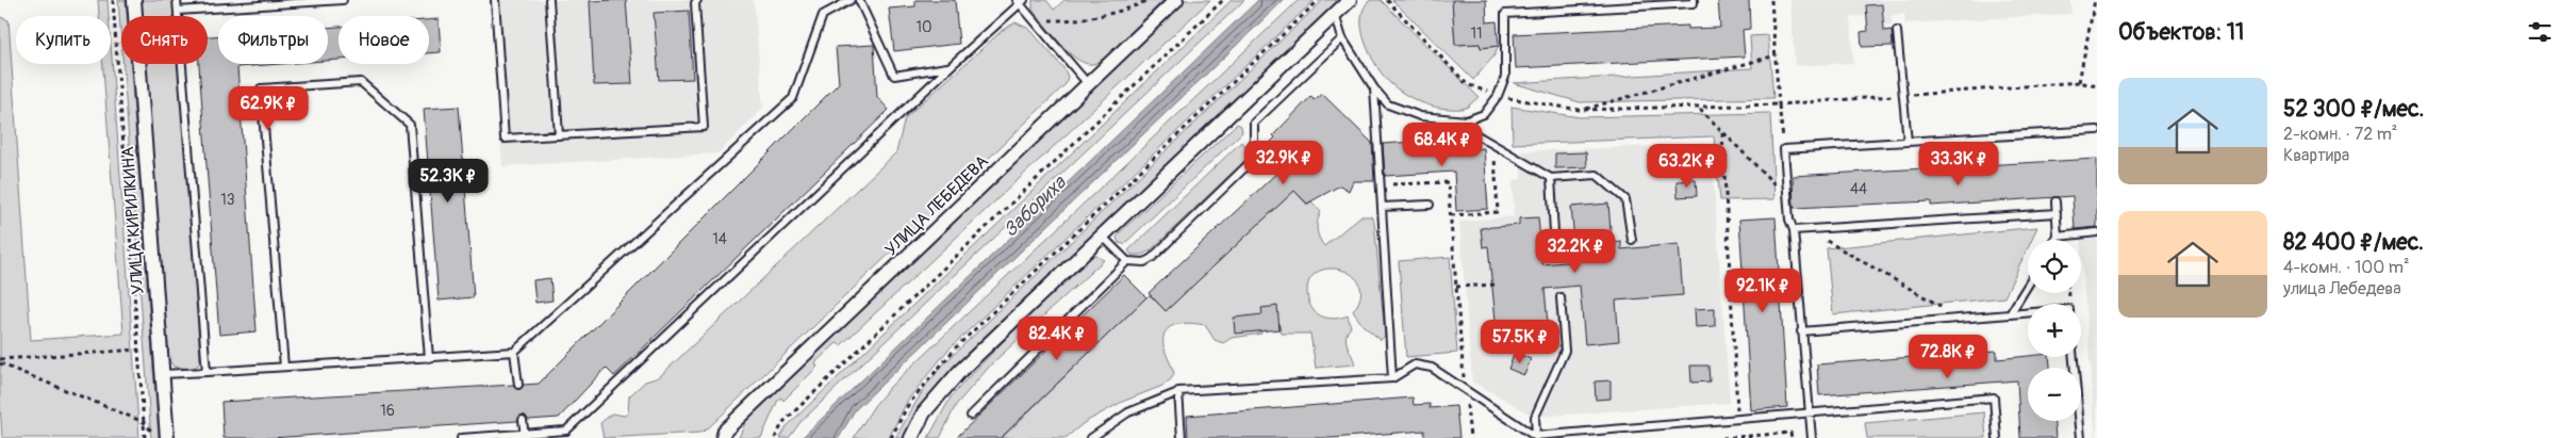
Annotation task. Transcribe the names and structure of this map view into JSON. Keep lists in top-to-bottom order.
{
  "streets": {
    "street": ["УЛИЦА ЛЕБЕДЕВА", "УЛИЦА КИРИЛКИНА"]
  },
  "water": ["Забориха"],
  "house_numbers": [
    "10",
    "11",
    "44",
    "13",
    "14",
    "16"
  ],
  "page": {
    "heading": "Объектов: 11",
    "chip": [
      "Купить",
      "Снять",
      "Фильтры",
      "Новое"
    ],
    "list": [
      {
        "name": "52 300 ₽/мес.",
        "note": "2-комн. · 72 m² · Квартира"
      },
      {
        "name": "82 400 ₽/мес.",
        "note": "4-комн. · 100 m² · улица Лебедева"
      }
    ],
    "price": [
      "62.9K ₽",
      "68.4K ₽",
      "32.9K ₽",
      "33.3K ₽",
      "63.2K ₽",
      "52.3K ₽",
      "32.2K ₽",
      "92.1K ₽",
      "82.4K ₽",
      "57.5K ₽",
      "72.8K ₽"
    ],
    "map_buttons": ["+", "−"]
  }
}
